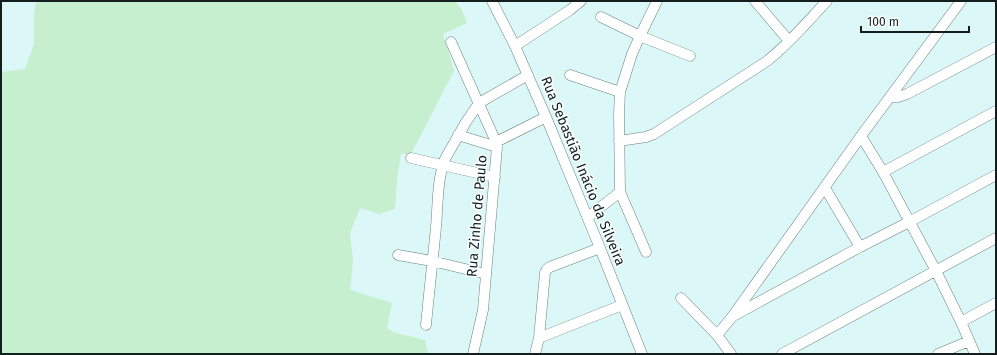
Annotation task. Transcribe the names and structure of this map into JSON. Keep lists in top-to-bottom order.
{
  "streets": {
    "street": ["Rua Sebastião Inácio da Silveira", "Rua Zinho de Paulo"]
  },
  "scale_bar": "100 m"
}
